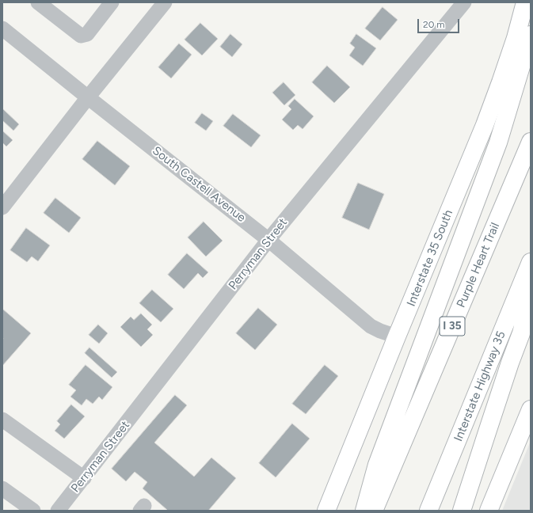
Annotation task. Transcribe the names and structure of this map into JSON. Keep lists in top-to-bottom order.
{
  "streets": {
    "main road": [
      "Interstate 35 South",
      "Purple Heart Trail",
      "I 35",
      "Interstate Highway 35"
    ],
    "street": ["South Castell Avenue", "Perryman Street"]
  },
  "crossings": [
    ["South Castell Avenue", "Perryman Street"],
    ["South Castell Avenue", "Interstate 35 South"]
  ],
  "scale_bar": "20 m"
}
